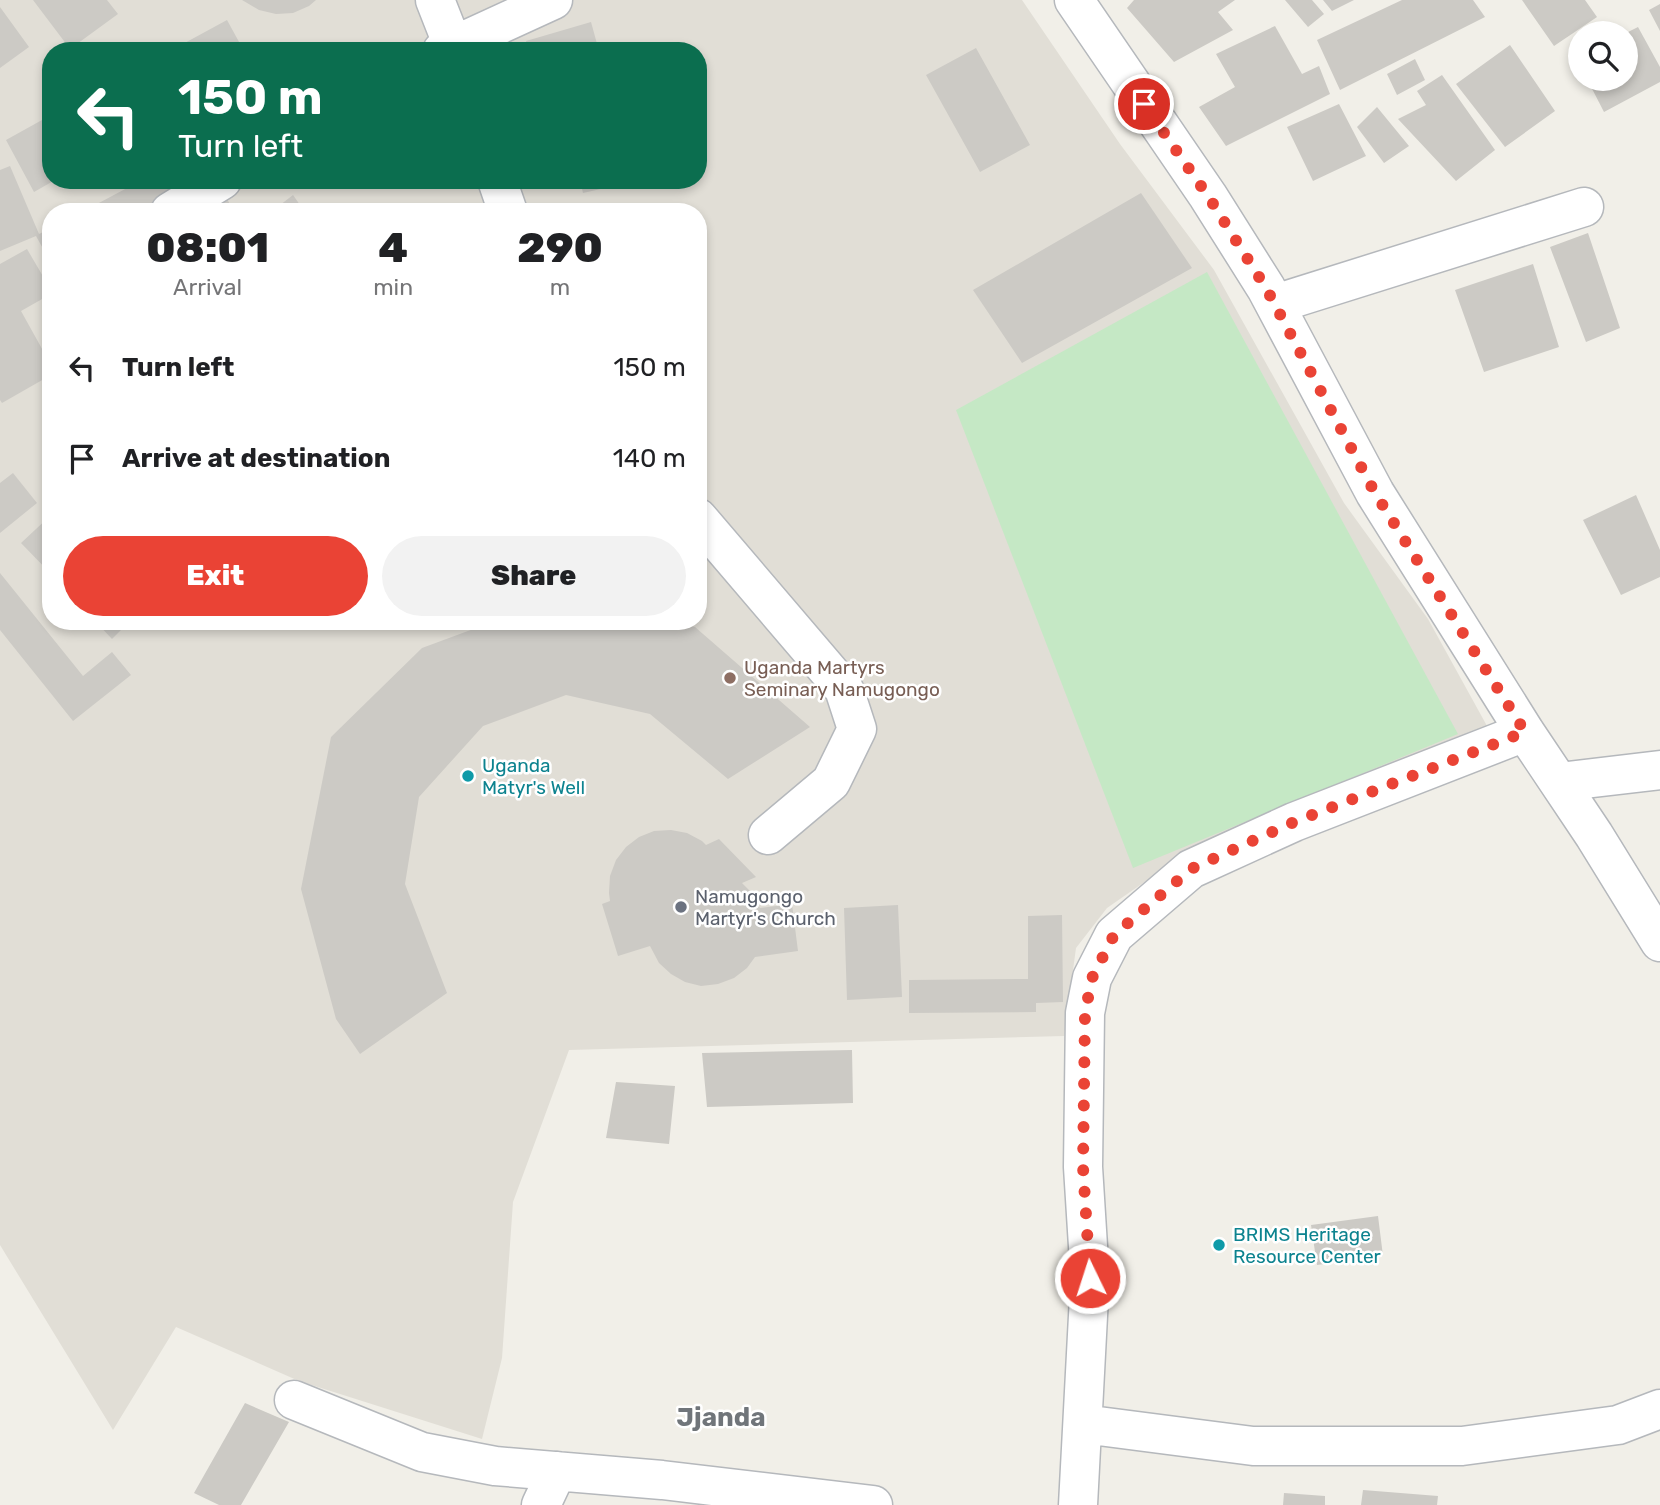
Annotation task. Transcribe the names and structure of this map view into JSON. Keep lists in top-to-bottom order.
{
  "districts": ["Jjanda"],
  "places": [
    "Uganda Martyrs Seminary Namugongo",
    "Uganda Matyr's Well",
    "Namugongo Martyr's Church",
    "BRIMS Heritage Resource Center"
  ],
  "page": {
    "turn": ["150 m", "Turn left"],
    "eta": [
      "08:01",
      "Arrival",
      "4",
      "min",
      "290",
      "m"
    ],
    "list": [
      {
        "name": "Turn left",
        "value": "150 m"
      },
      {
        "name": "Arrive at destination",
        "value": "140 m"
      }
    ],
    "buttons": ["Exit", "Share"]
  }
}
